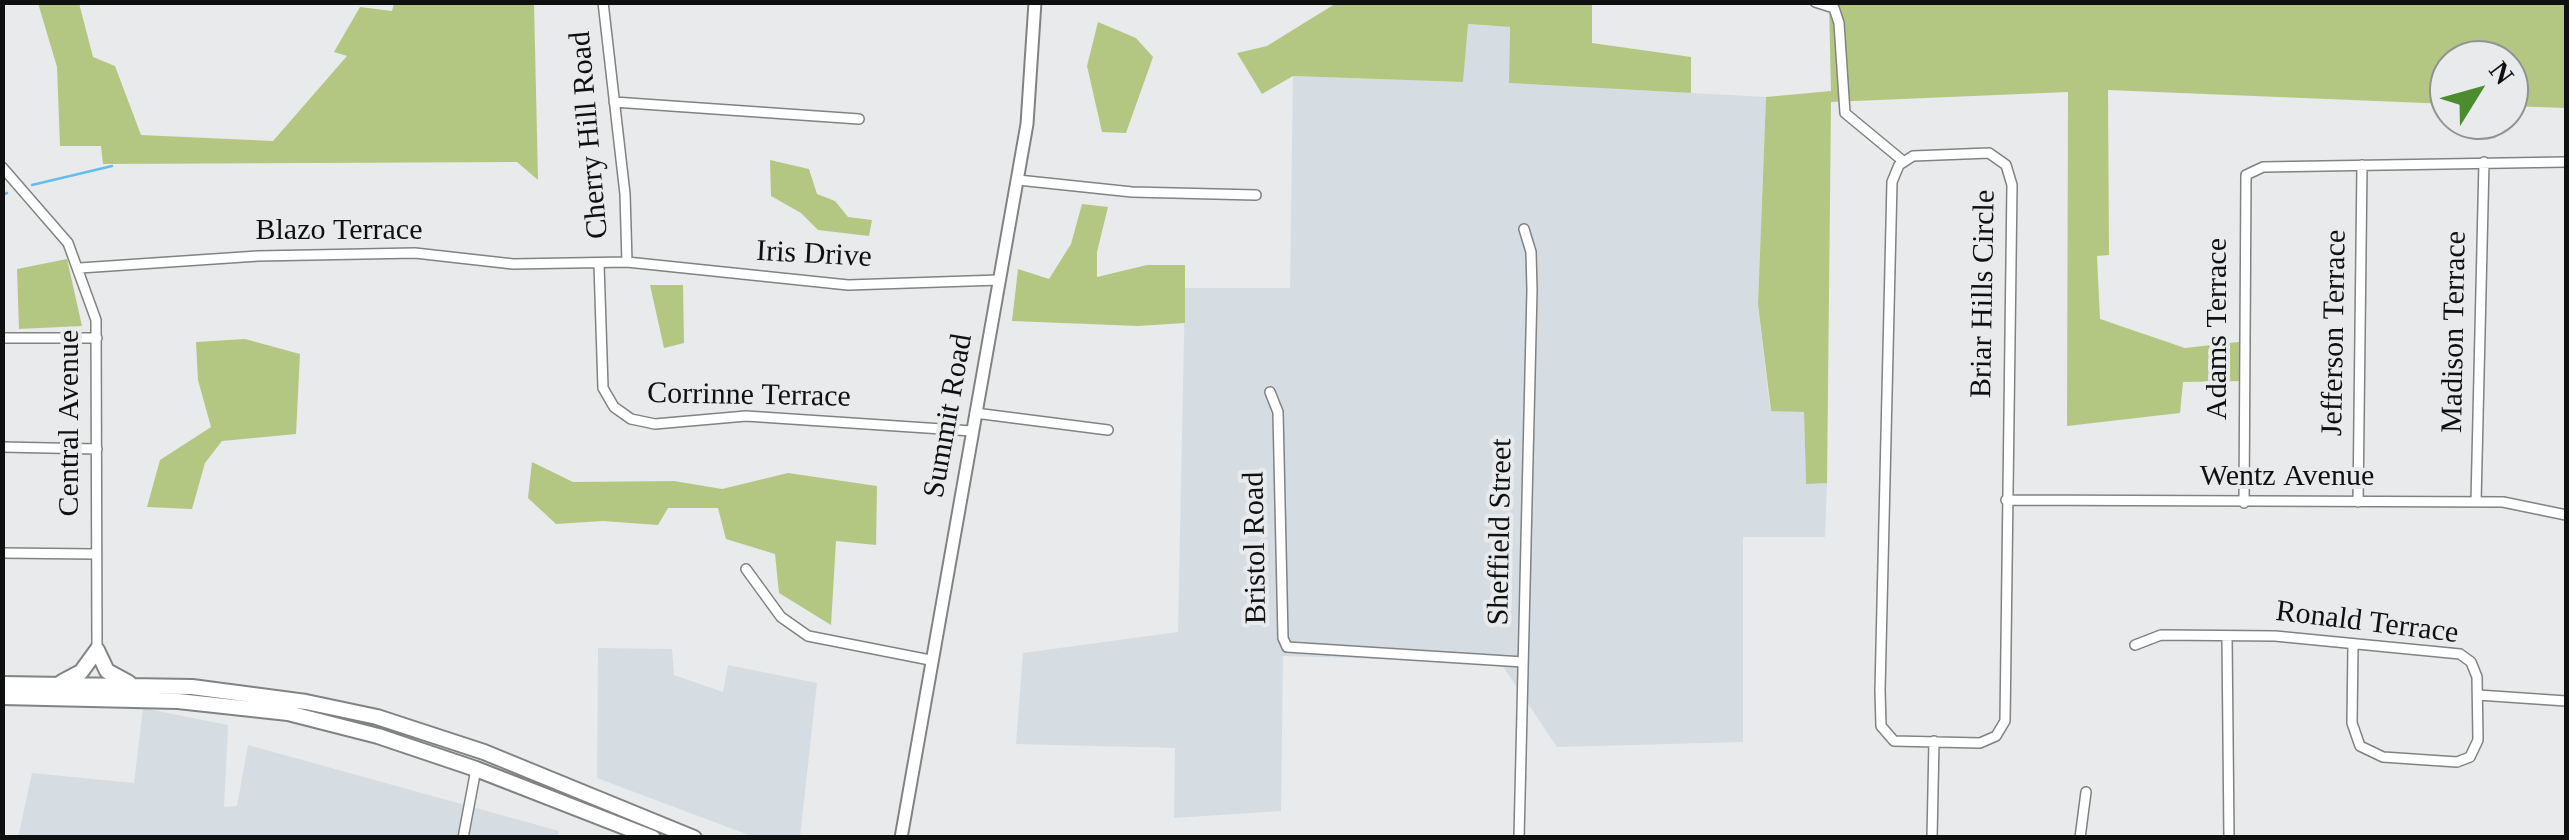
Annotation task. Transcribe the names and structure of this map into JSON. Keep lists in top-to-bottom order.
{
  "streets": {
    "main road": ["Summit Road"],
    "street": [
      "Cherry Hill Road",
      "Blazo Terrace",
      "Iris Drive",
      "Briar Hills Circle",
      "Adams Terrace",
      "Madison Terrace",
      "Jefferson Terrace",
      "Corrinne Terrace",
      "Central Avenue",
      "Wentz Avenue",
      "Sheffield Street",
      "Bristol Road",
      "Ronald Terrace"
    ]
  },
  "crossings": [
    ["Cherry Hill Road", "Iris Drive"],
    ["Blazo Terrace", "Iris Drive"],
    ["Blazo Terrace", "Corrinne Terrace"],
    ["Blazo Terrace", "Central Avenue"],
    ["Iris Drive", "Corrinne Terrace"],
    ["Iris Drive", "Summit Road"],
    ["Briar Hills Circle", "Wentz Avenue"],
    ["Adams Terrace", "Jefferson Terrace"],
    ["Adams Terrace", "Wentz Avenue"],
    ["Madison Terrace", "Wentz Avenue"],
    ["Jefferson Terrace", "Wentz Avenue"],
    ["Corrinne Terrace", "Summit Road"],
    ["Sheffield Street", "Bristol Road"]
  ],
  "north": "top right"
}
